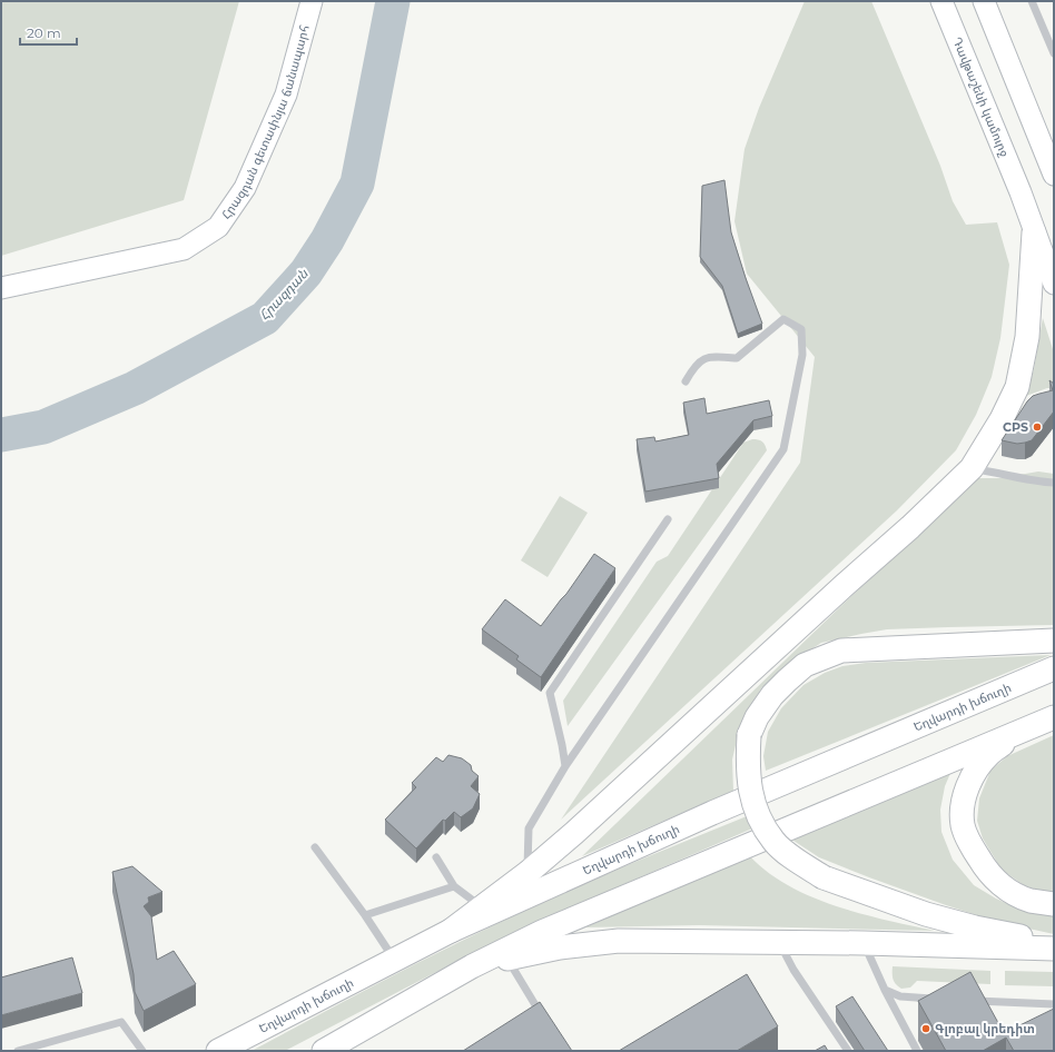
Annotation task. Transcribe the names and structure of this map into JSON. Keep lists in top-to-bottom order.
{
  "streets": {
    "main road": ["Դավթաշենի կամուրջ", "Հրազդան գետափնյա ճանապարհ", "Եղվարդի խճուղի"]
  },
  "water": ["Հրազդան"],
  "places": ["CPS", "Գլոբալ կրեդիտ"],
  "scale_bar": "20 m"
}
